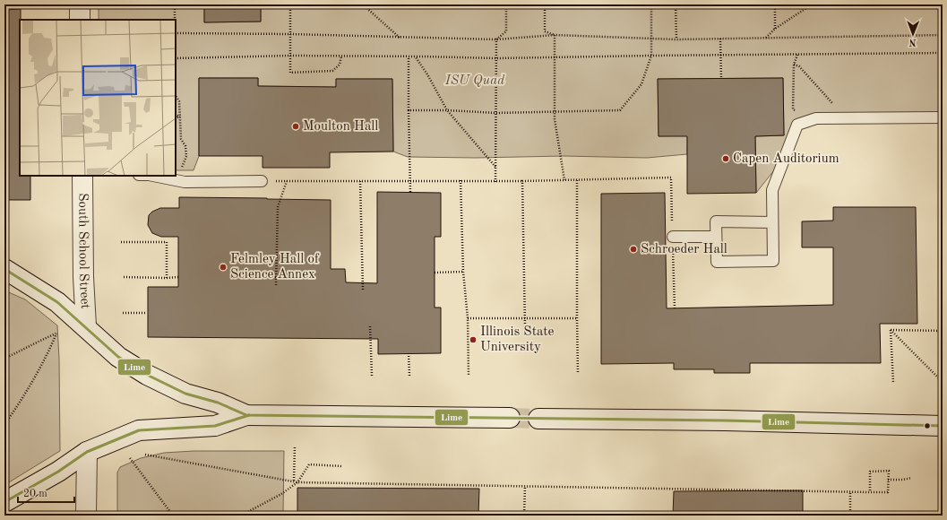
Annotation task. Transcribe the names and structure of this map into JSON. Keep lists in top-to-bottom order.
{
  "streets": {
    "main road": ["South School Street"]
  },
  "parks": ["ISU Quad"],
  "places": [
    "Moulton Hall",
    "Capen Auditorium",
    "Schroeder Hall",
    "Felmley Hall of Science Annex",
    "Illinois State University"
  ],
  "lines": ["transit line Lime"],
  "scale_bar": "20 m",
  "north": "bottom"
}
